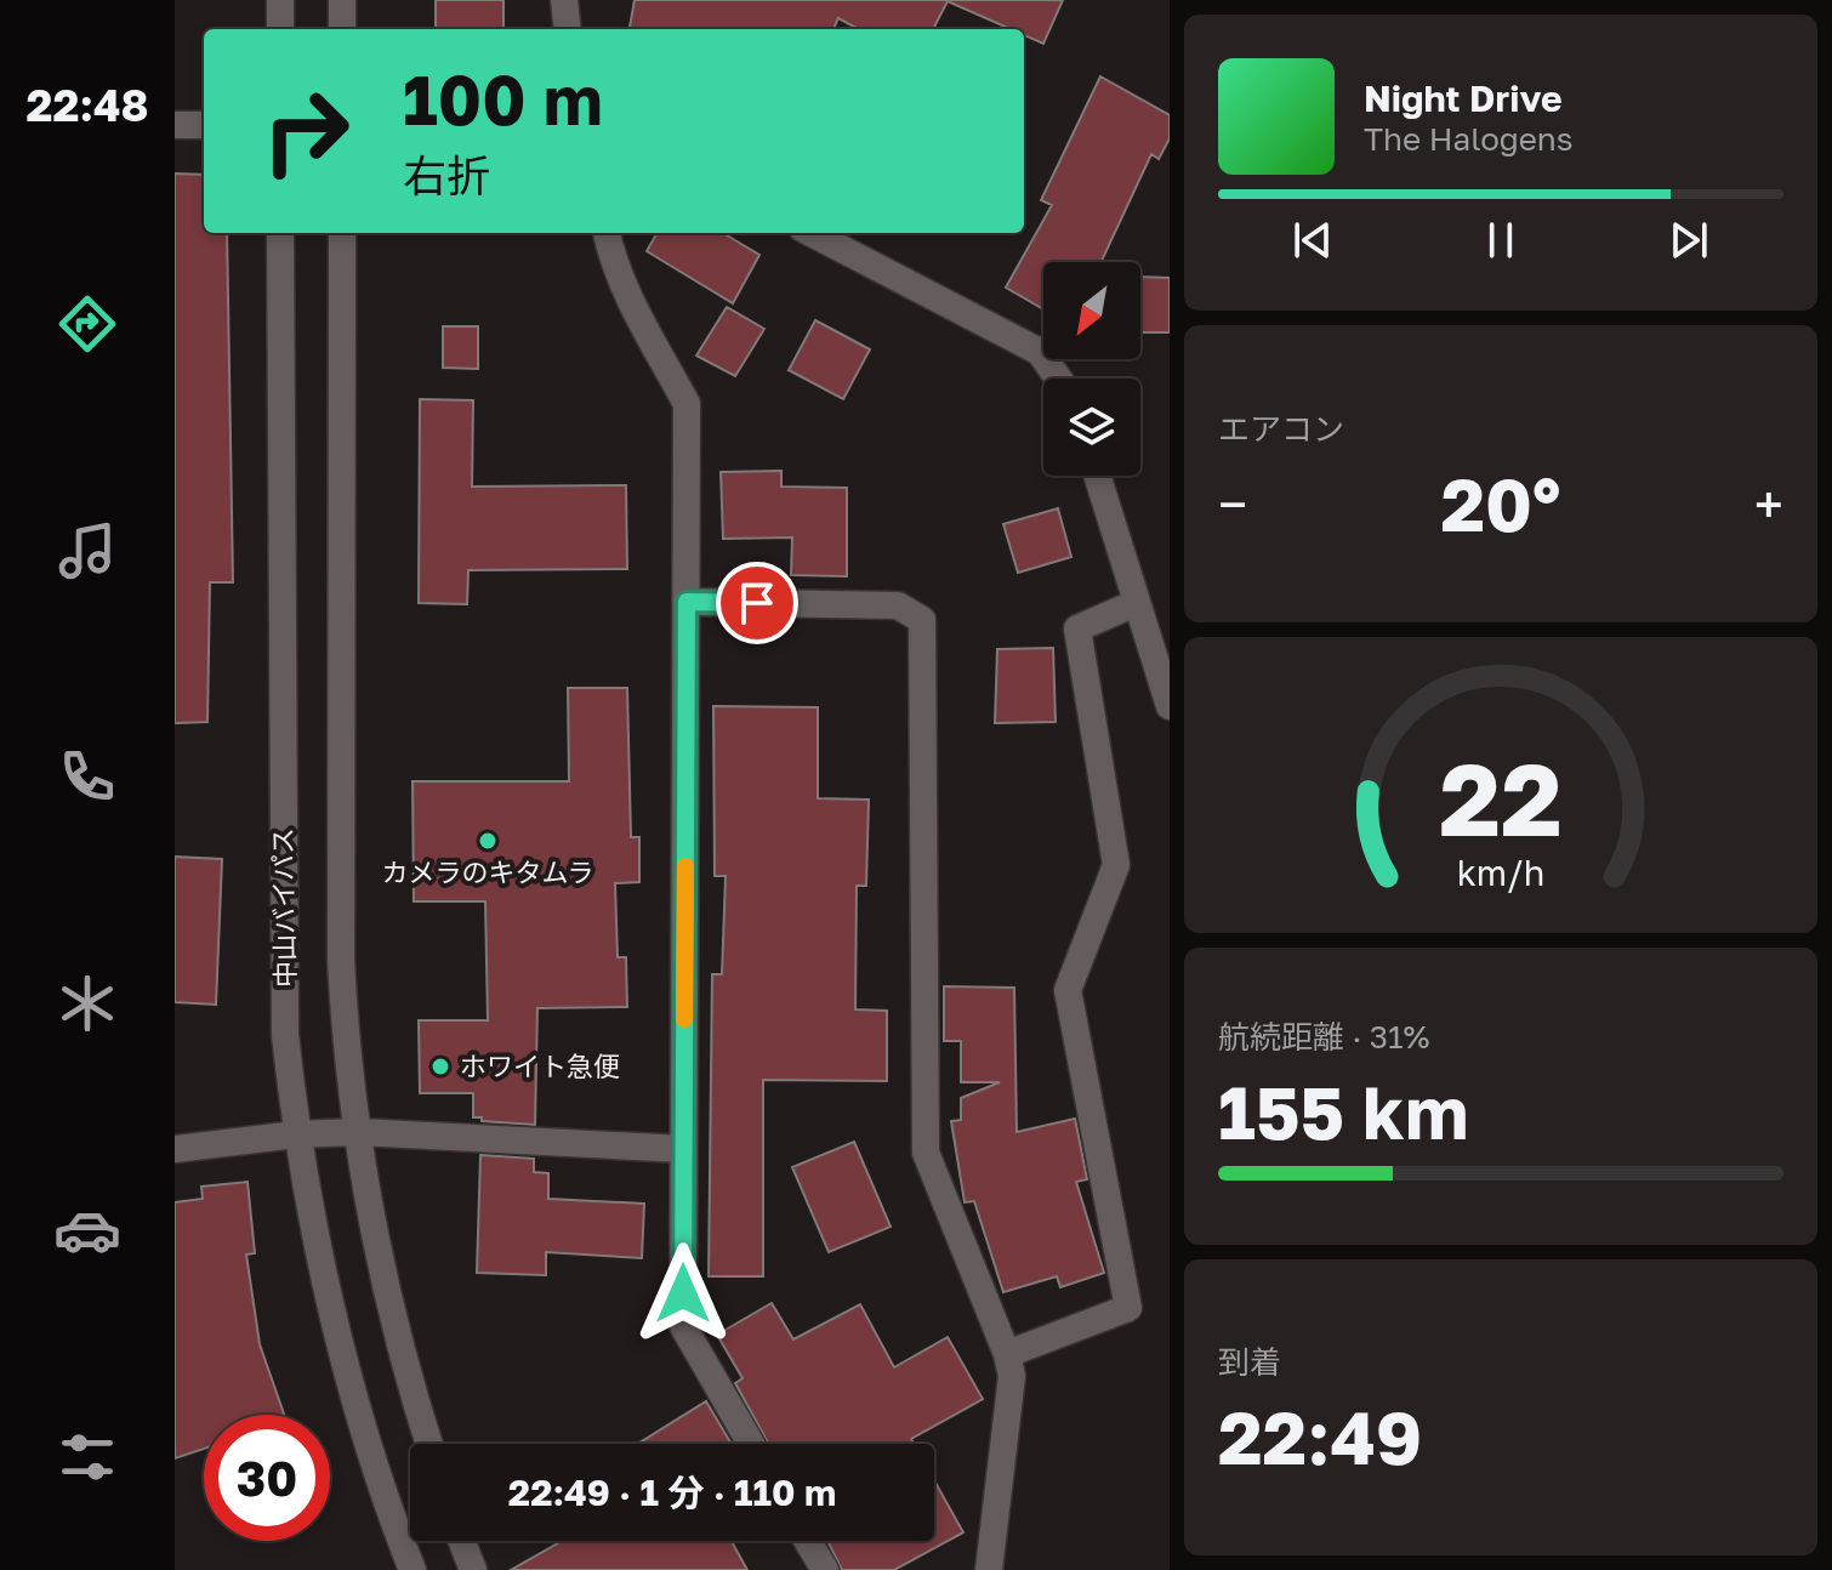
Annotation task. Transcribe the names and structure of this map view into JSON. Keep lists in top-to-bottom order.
{
  "streets": {
    "street": ["中山バイパス"]
  },
  "places": ["カメラのキタムラ", "ホワイト急便"],
  "north": "bottom left",
  "page": {
    "tabs": "22:48",
    "turn": ["100 m", "右折"],
    "song": ["Night Drive", "The Halogens"],
    "tile": [
      "エアコン",
      ["航続距離 · 31%", "155 km"],
      ["到着", "22:49"]
    ],
    "heat": ["−", "20°", "+"],
    "limit": "30",
    "trip": "22:49 · 1 分 · 110 m",
    "gauge": ["22", "km/h"]
  }
}
